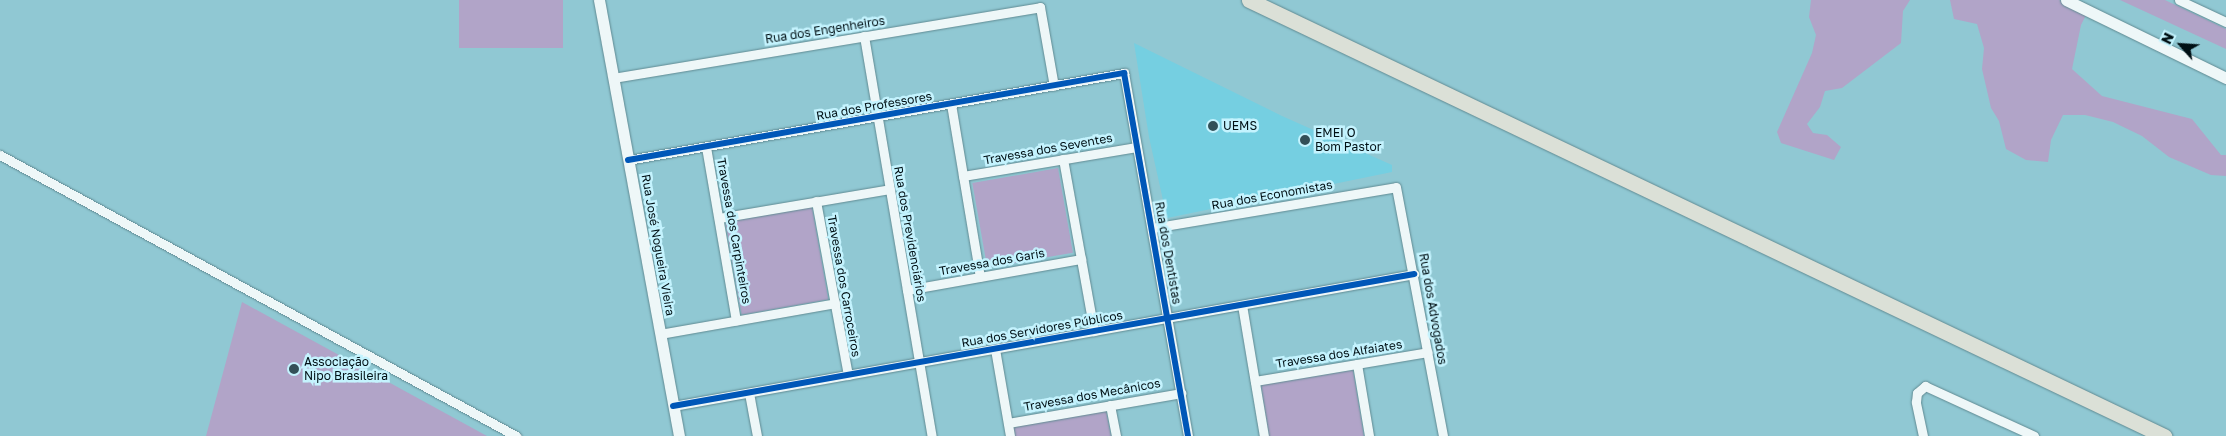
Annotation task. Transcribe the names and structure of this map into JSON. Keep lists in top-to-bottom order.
{
  "streets": {
    "street": [
      "Rua dos Engenheiros",
      "Rua dos Professores",
      "Travessa dos Seventes",
      "Rua dos Economistas",
      "Travessa dos Carpinteiros",
      "Rua dos Previdenciários",
      "Rua José Nogueira Vieira",
      "Rua dos Dentistas",
      "Travessa dos Garis",
      "Travessa dos Carroceiros",
      "Rua dos Advogados",
      "Rua dos Servidores Públicos",
      "Travessa dos Alfaiates",
      "Travessa dos Mecânicos"
    ]
  },
  "crossings": [
    ["Rua dos Engenheiros", "Rua dos Professores"],
    ["Rua dos Engenheiros", "Rua dos Previdenciários"],
    ["Rua dos Engenheiros", "Rua José Nogueira Vieira"],
    ["Rua dos Professores", "Travessa dos Carpinteiros"],
    ["Rua dos Professores", "Rua dos Previdenciários"],
    ["Rua dos Professores", "Rua José Nogueira Vieira"],
    ["Rua dos Professores", "Rua dos Dentistas"],
    ["Travessa dos Seventes", "Rua dos Dentistas"],
    ["Rua dos Economistas", "Rua dos Dentistas"],
    ["Rua dos Economistas", "Rua dos Advogados"],
    ["Rua dos Previdenciários", "Travessa dos Garis"],
    ["Rua dos Previdenciários", "Rua dos Servidores Públicos"],
    ["Rua José Nogueira Vieira", "Rua dos Servidores Públicos"],
    ["Rua dos Dentistas", "Rua dos Servidores Públicos"],
    ["Rua dos Dentistas", "Travessa dos Mecânicos"],
    ["Travessa dos Carroceiros", "Rua dos Servidores Públicos"],
    ["Rua dos Advogados", "Rua dos Servidores Públicos"],
    ["Rua dos Advogados", "Travessa dos Alfaiates"]
  ],
  "places": ["UEMS", "EMEI O Bom Pastor", "Associação Nipo Brasileira"],
  "north": "top left"
}
